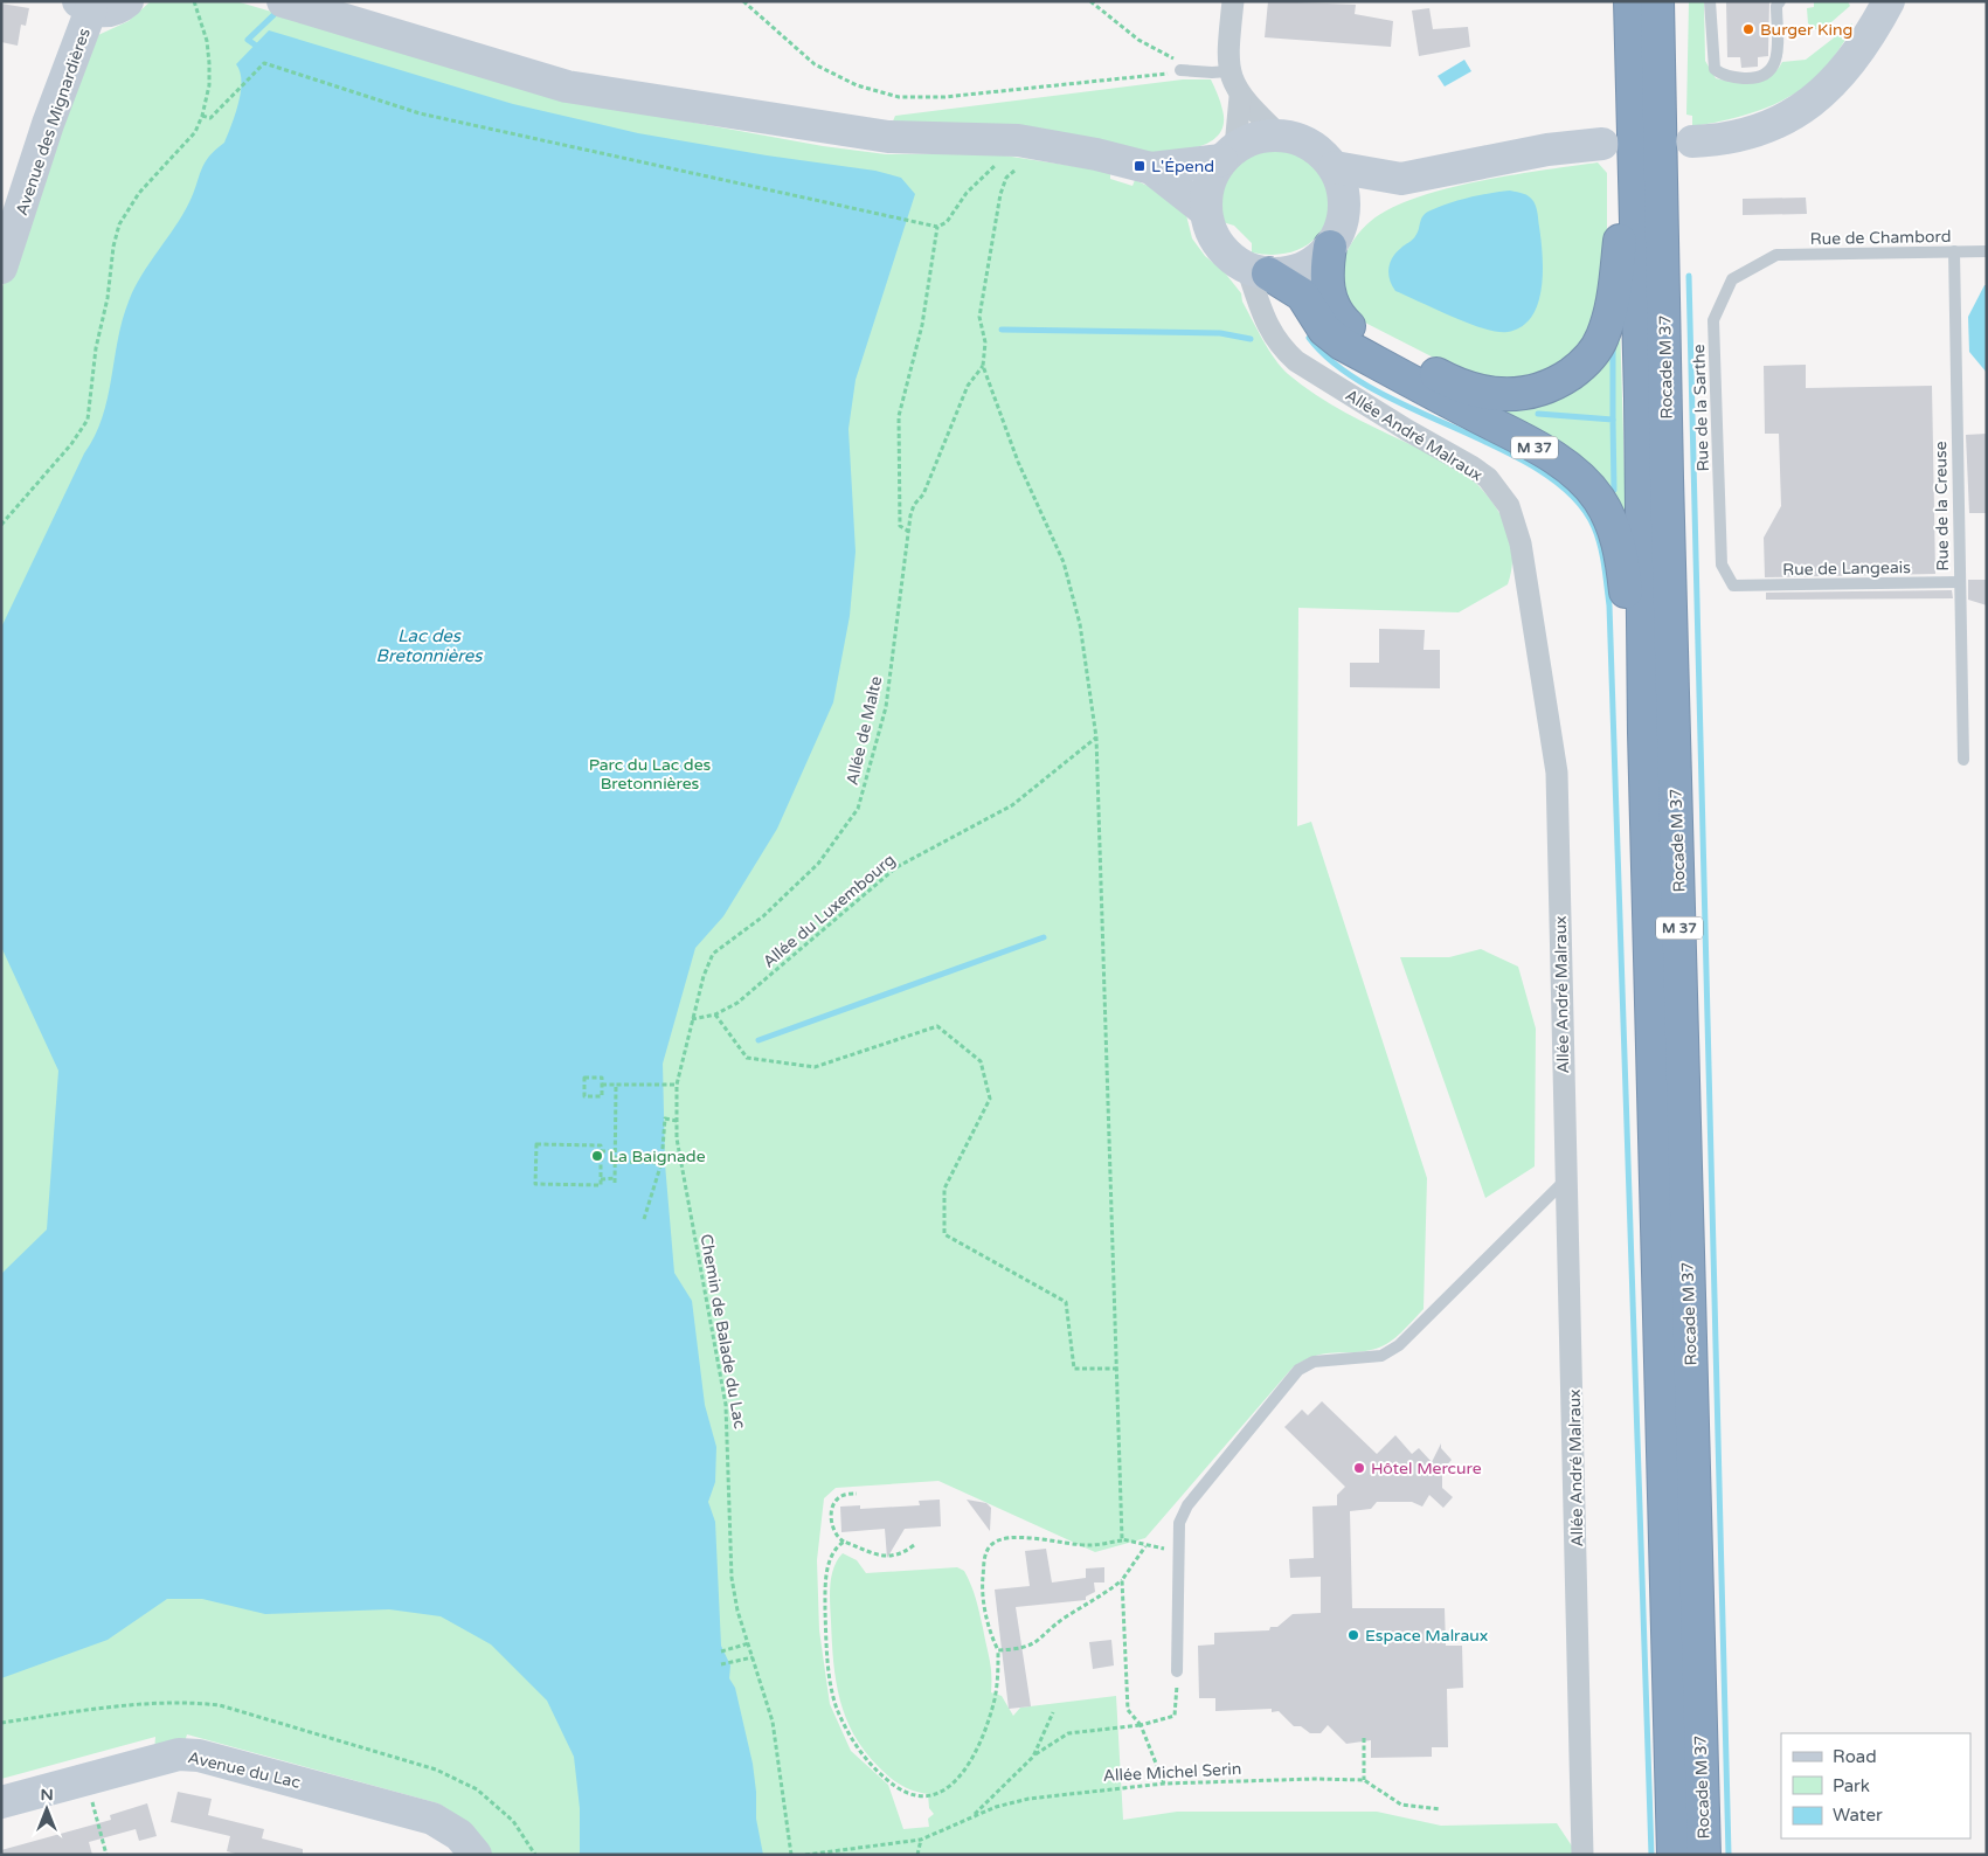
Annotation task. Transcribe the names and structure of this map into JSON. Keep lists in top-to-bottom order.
{
  "streets": {
    "highway": ["Rocade M 37", "M 37"],
    "street": ["Avenue des Mignardières", "Allée André Malraux", "Avenue du Lac"],
    "lane": [
      "Rue de Chambord",
      "Rue de la Sarthe",
      "Rue de la Creuse",
      "Rue de Langeais"
    ],
    "path": [
      "Allée de Malte",
      "Allée du Luxembourg",
      "Chemin de Balade du Lac",
      "Allée Michel Serin"
    ]
  },
  "crossings": [
    ["Rue de Chambord", "Rue de la Sarthe"],
    ["Rue de Chambord", "Rue de la Creuse"],
    ["Rocade M 37", "M 37"],
    ["Rue de la Sarthe", "Rue de Langeais"],
    ["Allée André Malraux", "M 37"],
    ["Rue de la Creuse", "Rue de Langeais"],
    ["Allée de Malte", "Allée du Luxembourg"],
    ["Allée de Malte", "Chemin de Balade du Lac"],
    ["Allée du Luxembourg", "Chemin de Balade du Lac"]
  ],
  "water": ["Lac des Bretonnières"],
  "parks": ["Parc du Lac des Bretonnières"],
  "places": {
    "other": [
      "Burger King",
      "La Baignade",
      "Hôtel Mercure",
      "Espace Malraux"
    ],
    "transit": ["L'Épend"]
  },
  "legend": ["Road", "Park", "Water"],
  "north": "top"
}
